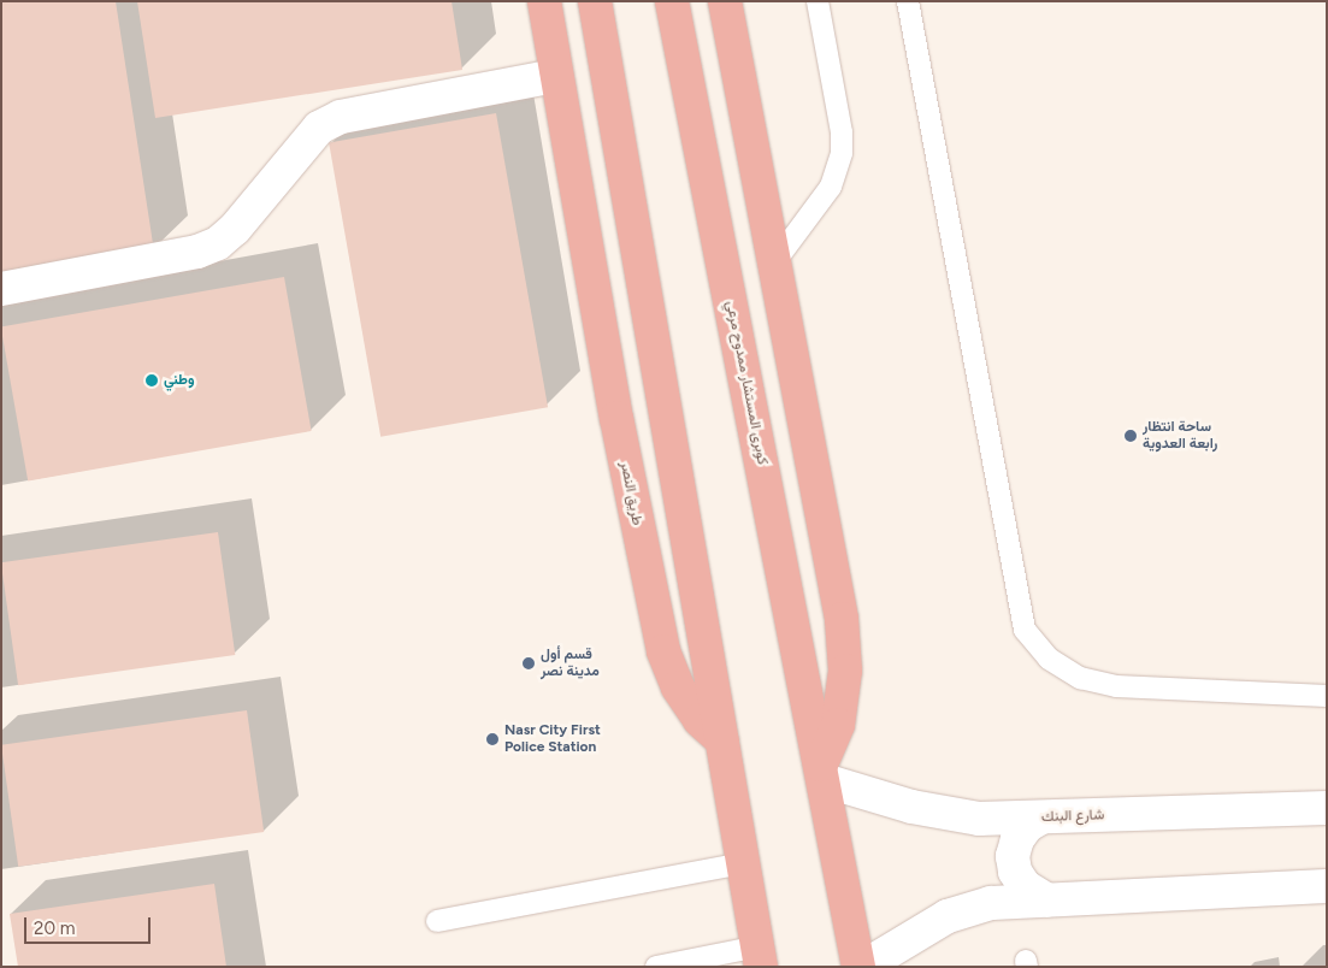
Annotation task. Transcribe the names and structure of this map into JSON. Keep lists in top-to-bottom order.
{
  "streets": {
    "highway": ["كوبرى المستشار ممدوح مرعي", "طريق النصر"],
    "street": ["شارع البنك"]
  },
  "crossings": [
    ["كوبرى المستشار ممدوح مرعي", "شارع البنك"]
  ],
  "places": [
    "وطني",
    "ساحة انتظار رابعة العدوية",
    "قسم أول مدينة نصر",
    "Nasr City First Police Station"
  ],
  "scale_bar": "20 m"
}
